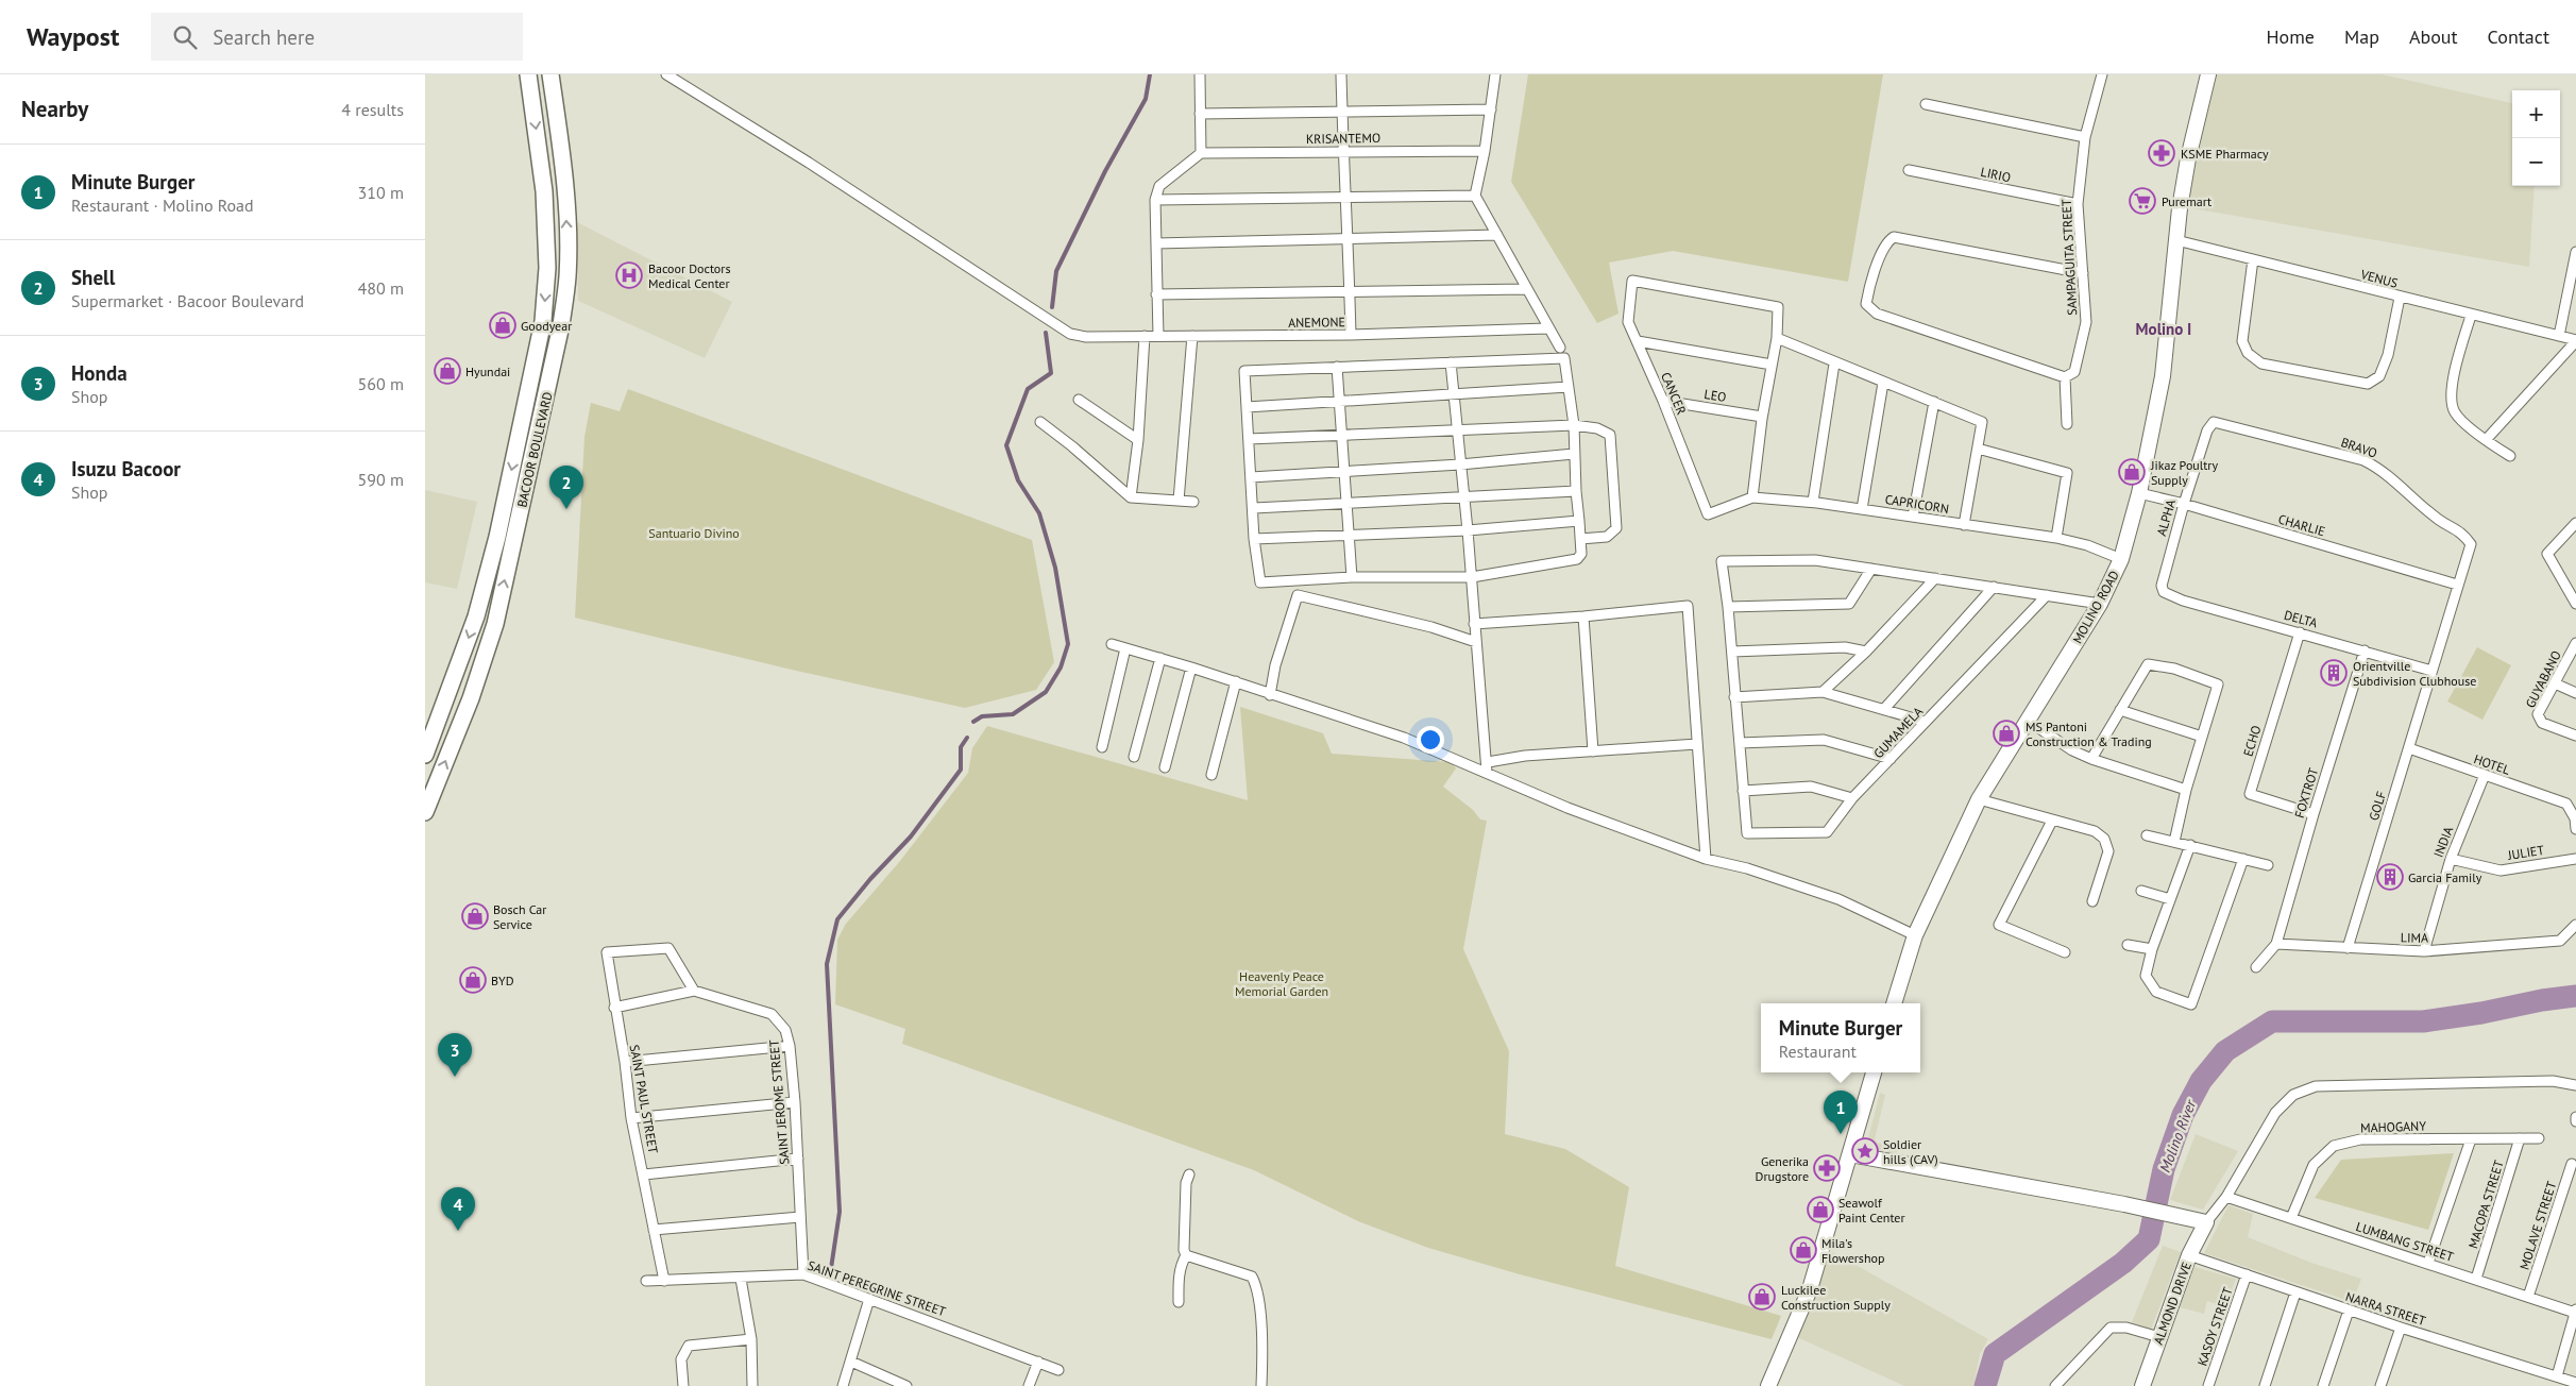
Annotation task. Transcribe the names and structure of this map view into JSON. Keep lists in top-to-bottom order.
{
  "streets": {
    "main road": ["BACOOR BOULEVARD", "MOLINO ROAD", "ALMOND DRIVE"],
    "street": [
      "KRISANTEMO",
      "LIRIO",
      "SAMPAGUITA STREET",
      "VENUS",
      "ANEMONE",
      "CANCER",
      "LEO",
      "BRAVO",
      "CAPRICORN",
      "ALPHA",
      "CHARLIE",
      "DELTA",
      "GUYABANO",
      "GUMAMELA",
      "ECHO",
      "HOTEL",
      "FOXTROT",
      "GOLF",
      "INDIA",
      "JULIET",
      "LIMA",
      "SAINT PAUL STREET",
      "SAINT JEROME STREET",
      "MAHOGANY",
      "MACOPA STREET",
      "MOLAVE STREET",
      "LUMBANG STREET",
      "SAINT PEREGRINE STREET",
      "NARRA STREET",
      "KASOY STREET"
    ]
  },
  "crossings": [
    ["LIRIO", "SAMPAGUITA STREET"],
    ["VENUS", "MOLINO ROAD"],
    ["CANCER", "LEO"],
    ["CANCER", "CAPRICORN"],
    ["BRAVO", "ALPHA"],
    ["BRAVO", "GOLF"],
    ["CAPRICORN", "MOLINO ROAD"],
    ["ALPHA", "CHARLIE"],
    ["ALPHA", "DELTA"],
    ["CHARLIE", "MOLINO ROAD"],
    ["CHARLIE", "GOLF"],
    ["DELTA", "ECHO"],
    ["DELTA", "FOXTROT"],
    ["DELTA", "GOLF"],
    ["ECHO", "FOXTROT"],
    ["HOTEL", "GOLF"],
    ["HOTEL", "INDIA"],
    ["FOXTROT", "LIMA"],
    ["GOLF", "LIMA"],
    ["INDIA", "JULIET"],
    ["INDIA", "LIMA"],
    ["SAINT PAUL STREET", "SAINT JEROME STREET"],
    ["SAINT PAUL STREET", "SAINT PEREGRINE STREET"],
    ["SAINT JEROME STREET", "SAINT PEREGRINE STREET"],
    ["MAHOGANY", "MACOPA STREET"],
    ["MAHOGANY", "LUMBANG STREET"],
    ["MACOPA STREET", "LUMBANG STREET"],
    ["MOLAVE STREET", "LUMBANG STREET"],
    ["ALMOND DRIVE", "NARRA STREET"],
    ["NARRA STREET", "KASOY STREET"]
  ],
  "districts": ["Molino I"],
  "water": ["Molino River"],
  "parks": ["Santuario Divino", "Heavenly Peace Memorial Garden"],
  "places": {
    "pharmacy": ["KSME Pharmacy", "Generika Drugstore"],
    "supermarket": ["Puremart"],
    "hospital": ["Bacoor Doctors Medical Center"],
    "shop": [
      "Goodyear",
      "Hyundai",
      "Jikaz Poultry Supply",
      "MS Pantoni Construction & Trading",
      "Bosch Car Service",
      "BYD",
      "Seawolf Paint Center",
      "Mila's Flowershop",
      "Luckilee Construction Supply"
    ],
    "building": ["Orientville Subdivision Clubhouse", "Garcia Family"],
    "place": ["Soldier hills (CAV)"]
  },
  "page": {
    "header": "Waypost",
    "search": "Search here",
    "nav": [
      "Home",
      "Map",
      "About",
      "Contact"
    ],
    "heading": ["Nearby", "4 results"],
    "map_buttons": ["+", "−"],
    "list": [
      {
        "mark": "1",
        "name": "Minute Burger",
        "note": "Restaurant · Molino Road",
        "value": "310 m"
      },
      {
        "mark": "2",
        "name": "Shell",
        "note": "Supermarket · Bacoor Boulevard",
        "value": "480 m"
      },
      {
        "mark": "3",
        "name": "Honda",
        "note": "Shop",
        "value": "560 m"
      },
      {
        "mark": "4",
        "name": "Isuzu Bacoor",
        "note": "Shop",
        "value": "590 m"
      }
    ],
    "pins": [
      "2",
      "3",
      "1",
      "4"
    ],
    "popup": ["Minute Burger", "Restaurant"]
  }
}
